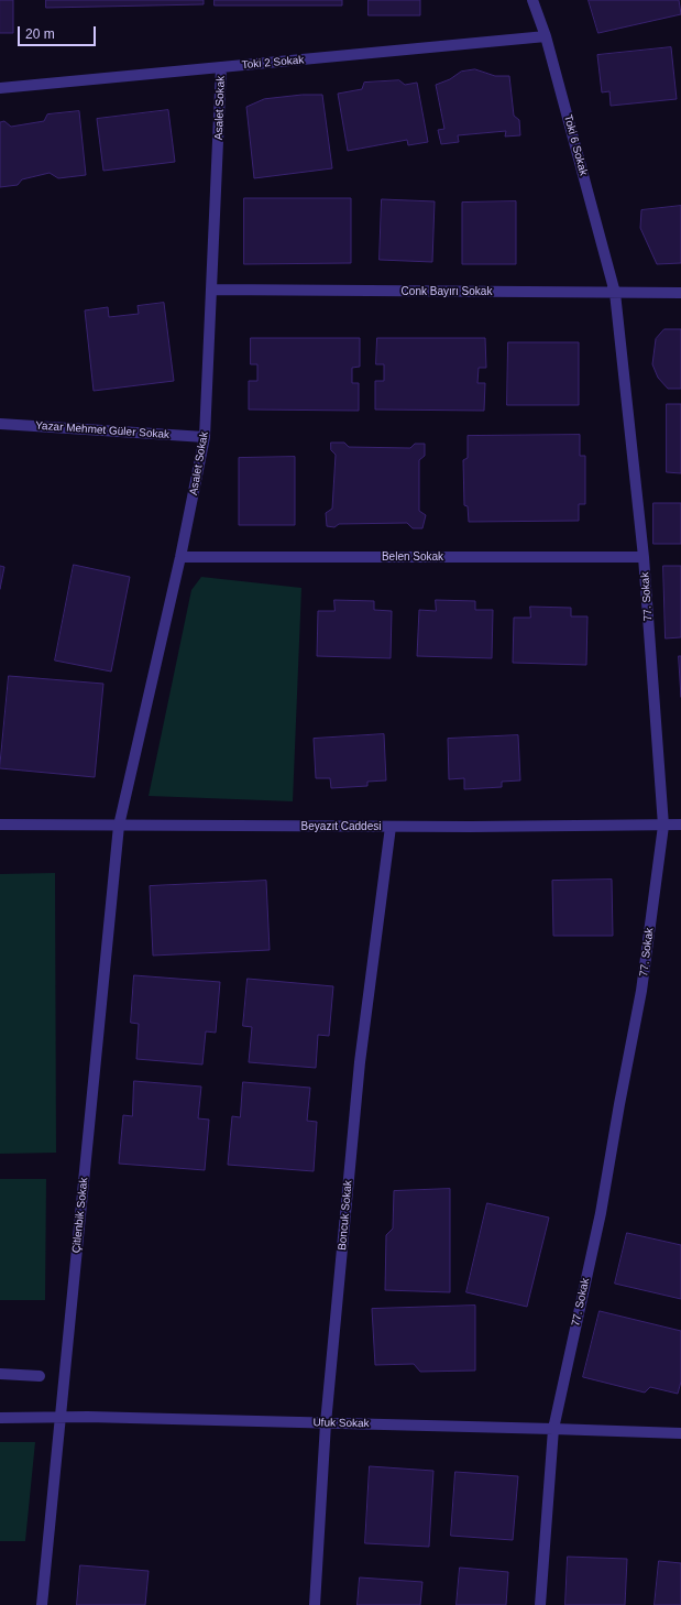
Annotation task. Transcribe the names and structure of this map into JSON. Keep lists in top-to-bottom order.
{
  "streets": {
    "street": [
      "Toki 2 Sokak",
      "Asalet Sokak",
      "Toki 6 Sokak",
      "Conk Bayırı Sokak",
      "Yazar Mehmet Güler Sokak",
      "Belen Sokak",
      "77. Sokak",
      "Beyazıt Caddesi",
      "Çitlenbik Sokak",
      "Boncuk Sokak",
      "Ufuk Sokak"
    ]
  },
  "crossings": [
    ["Toki 2 Sokak", "Asalet Sokak"],
    ["Toki 2 Sokak", "Toki 6 Sokak"],
    ["Asalet Sokak", "Conk Bayırı Sokak"],
    ["Asalet Sokak", "Yazar Mehmet Güler Sokak"],
    ["Asalet Sokak", "Belen Sokak"],
    ["Asalet Sokak", "Beyazıt Caddesi"],
    ["Asalet Sokak", "Çitlenbik Sokak"],
    ["Toki 6 Sokak", "Conk Bayırı Sokak"],
    ["Toki 6 Sokak", "77. Sokak"],
    ["Conk Bayırı Sokak", "77. Sokak"],
    ["Belen Sokak", "77. Sokak"],
    ["77. Sokak", "Beyazıt Caddesi"],
    ["77. Sokak", "Ufuk Sokak"],
    ["Beyazıt Caddesi", "Çitlenbik Sokak"],
    ["Beyazıt Caddesi", "Boncuk Sokak"],
    ["Çitlenbik Sokak", "Ufuk Sokak"],
    ["Boncuk Sokak", "Ufuk Sokak"]
  ],
  "scale_bar": "20 m"
}
